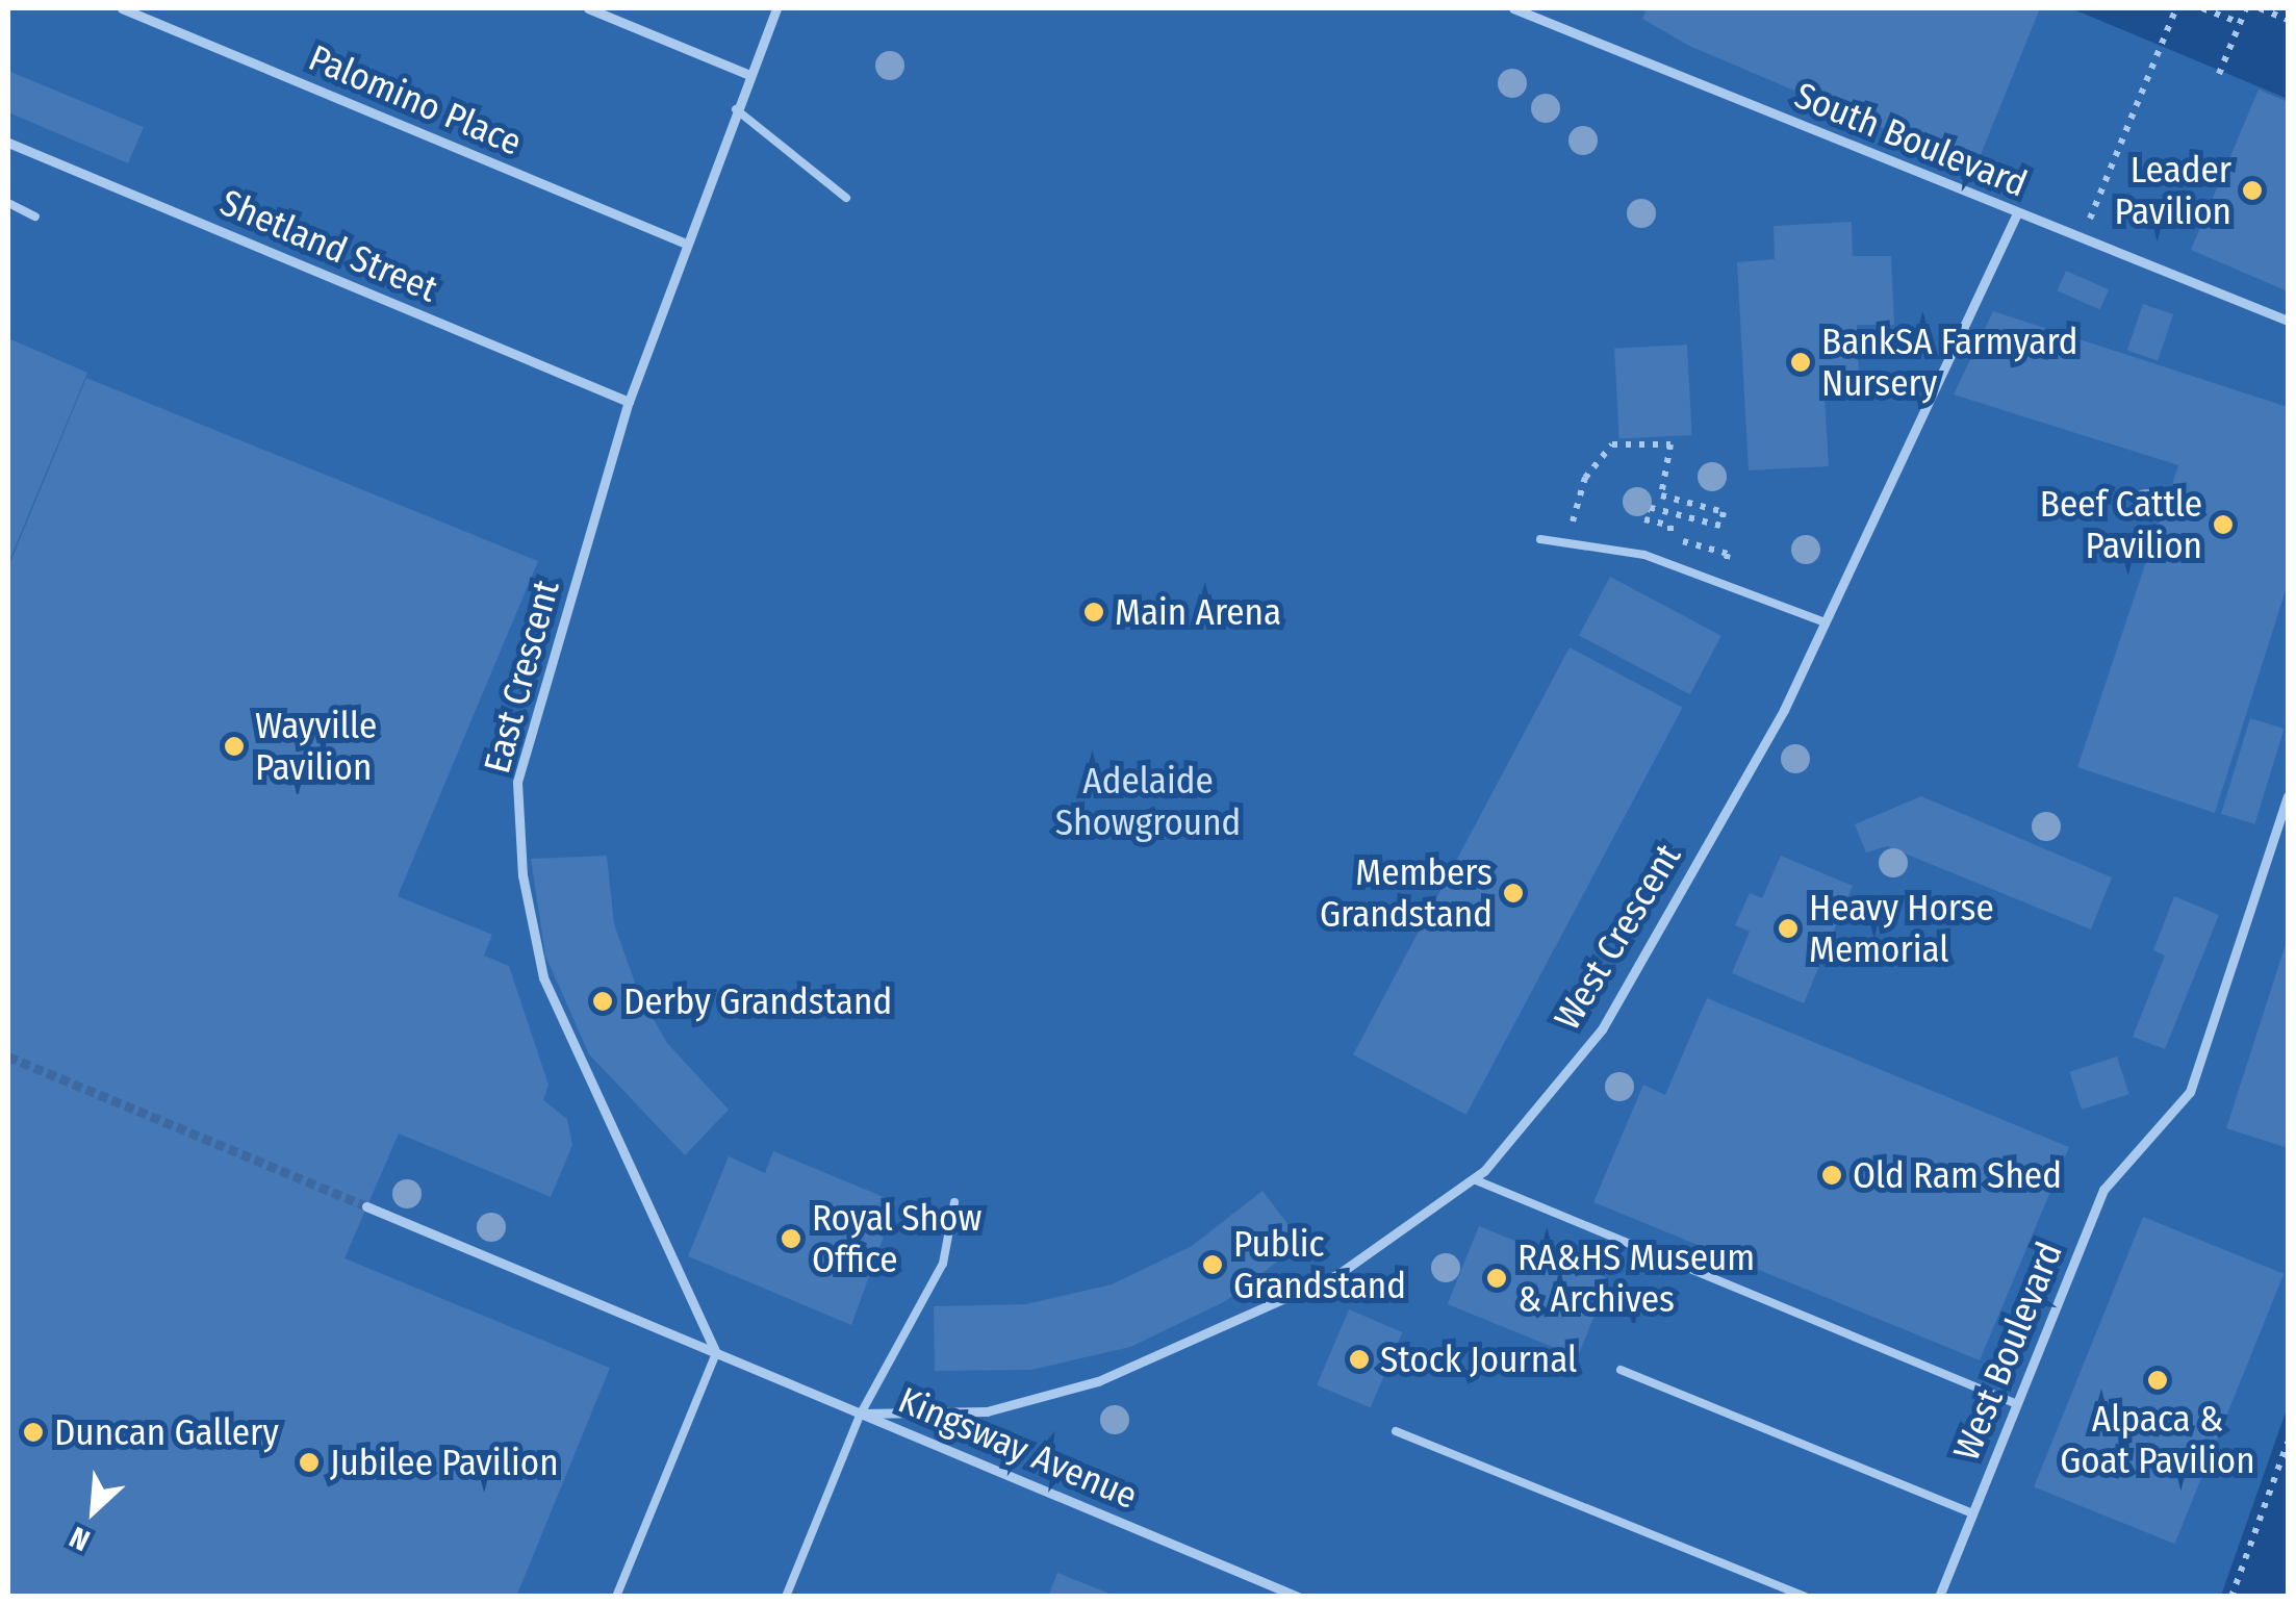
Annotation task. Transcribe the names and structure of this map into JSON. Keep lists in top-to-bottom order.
{
  "streets": {
    "street": [
      "Palomino Place",
      "South Boulevard",
      "Shetland Street",
      "East Crescent",
      "West Crescent",
      "West Boulevard",
      "Kingsway Avenue"
    ]
  },
  "crossings": [
    ["Palomino Place", "East Crescent"],
    ["South Boulevard", "West Crescent"],
    ["Shetland Street", "East Crescent"],
    ["East Crescent", "Kingsway Avenue"],
    ["West Crescent", "Kingsway Avenue"]
  ],
  "parks": ["Adelaide Showground"],
  "places": [
    "Leader Pavilion",
    "BankSA Farmyard Nursery",
    "Beef Cattle Pavilion",
    "Main Arena",
    "Wayville Pavilion",
    "Members Grandstand",
    "Heavy Horse Memorial",
    "Derby Grandstand",
    "Old Ram Shed",
    "Royal Show Office",
    "Public Grandstand",
    "RA&HS Museum & Archives",
    "Stock Journal",
    "Alpaca & Goat Pavilion",
    "Duncan Gallery",
    "Jubilee Pavilion"
  ],
  "north": "bottom left"
}
